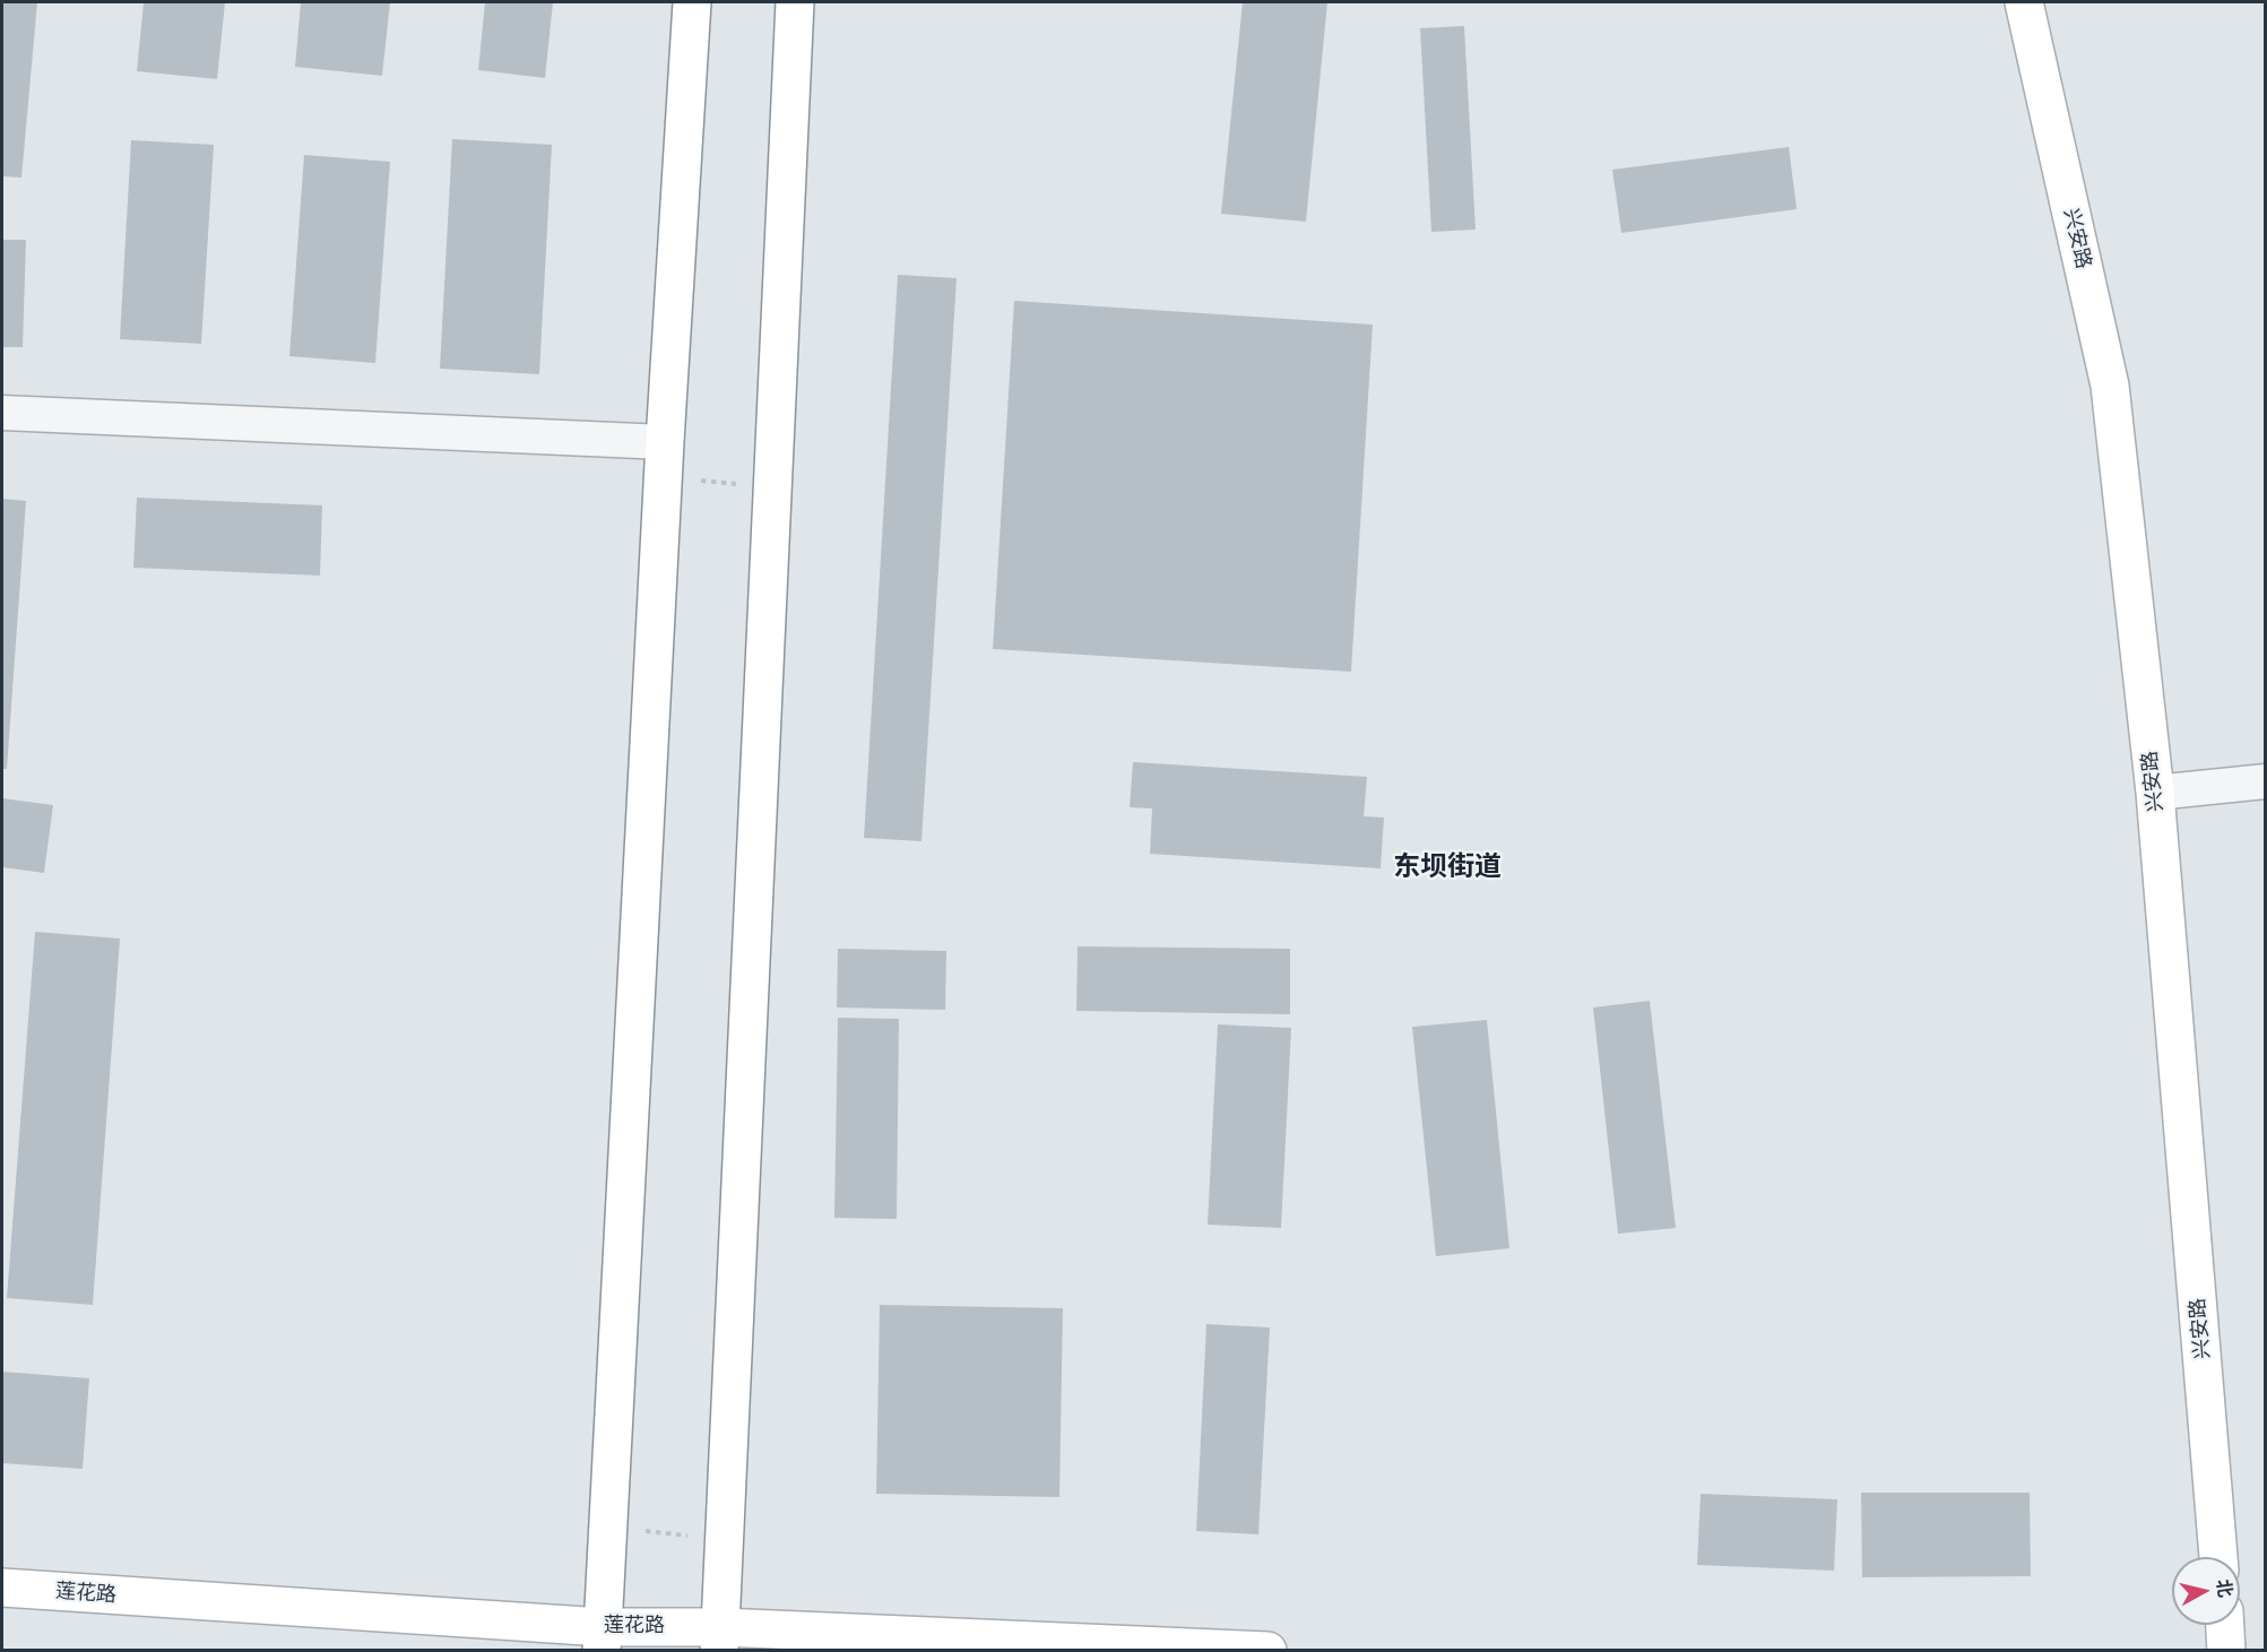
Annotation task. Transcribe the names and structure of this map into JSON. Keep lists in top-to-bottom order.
{
  "streets": {
    "main road": ["兴安路", "莲花路"]
  },
  "districts": ["东坝街道"],
  "north": "right"
}
